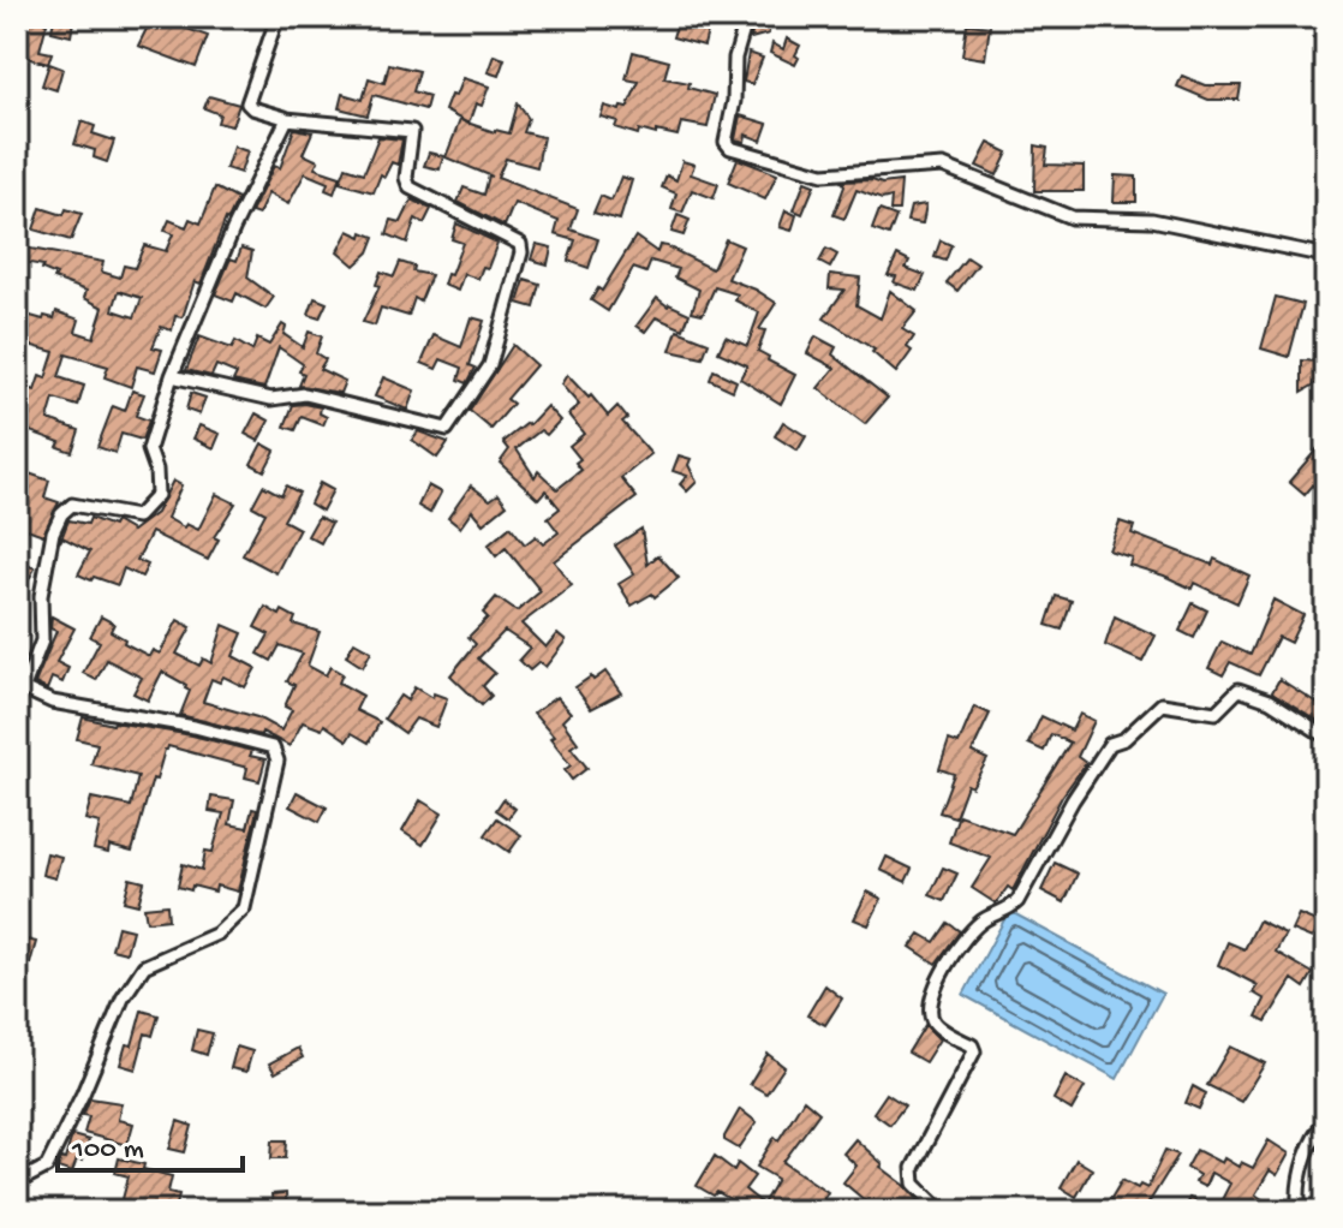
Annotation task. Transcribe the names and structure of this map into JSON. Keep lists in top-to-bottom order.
{
  "scale_bar": "100 m"
}
